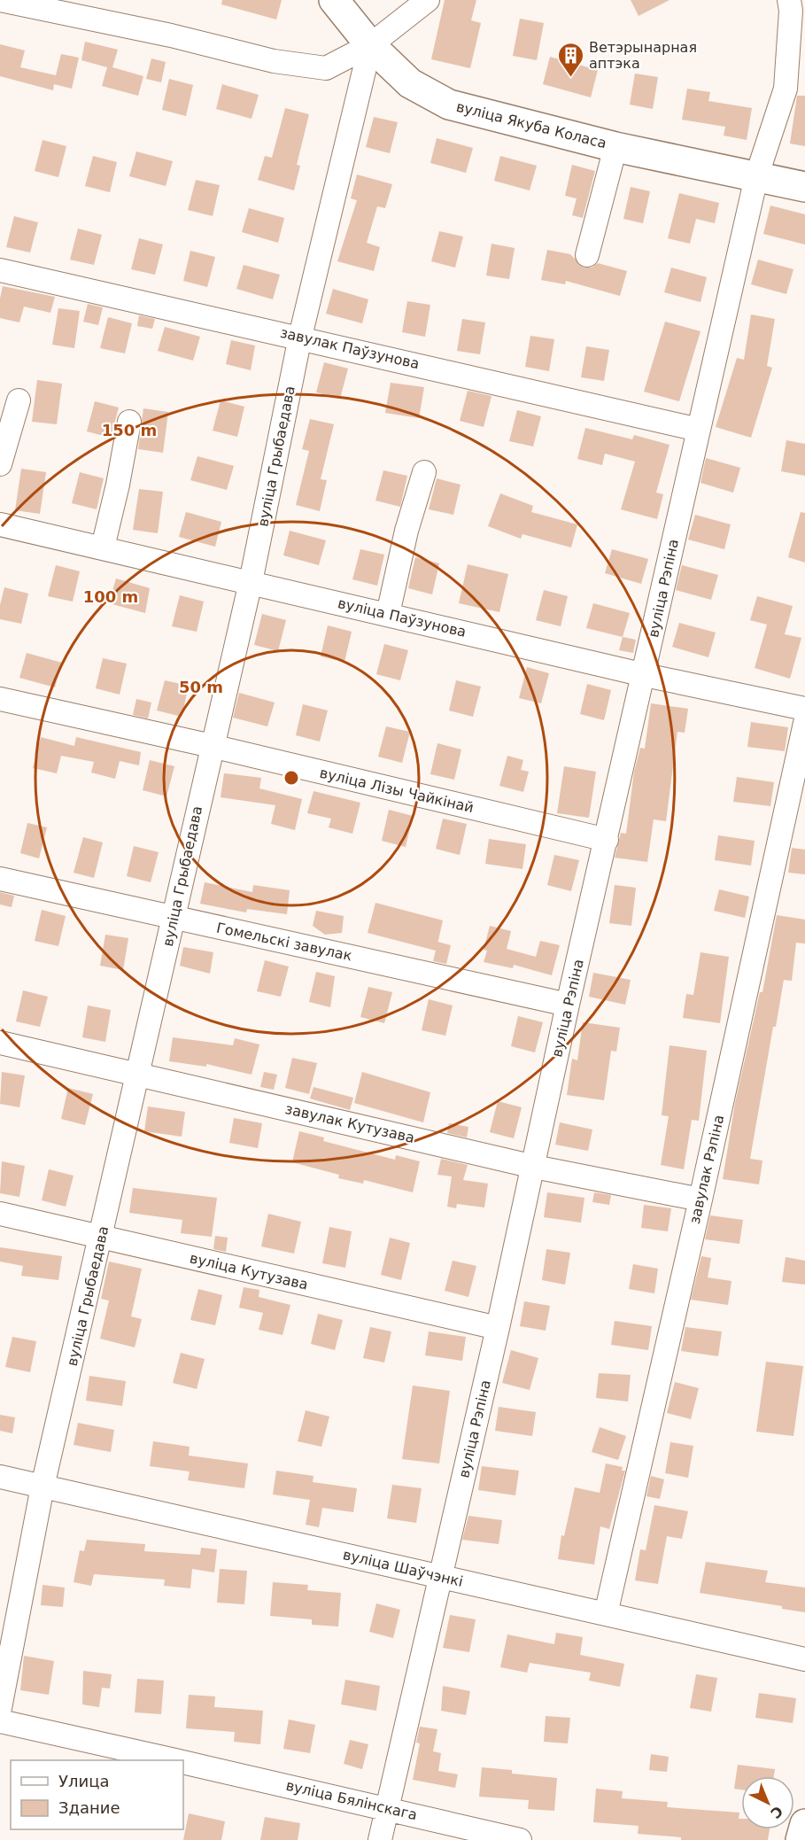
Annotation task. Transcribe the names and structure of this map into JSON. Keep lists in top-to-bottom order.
{
  "streets": {
    "main road": ["вуліца Якуба Коласа"],
    "street": [
      "завулак Паўзунова",
      "вуліца Грыбаедава",
      "вуліца Рэпіна",
      "вуліца Паўзунова",
      "вуліца Лізы Чайкінай",
      "Гомельскі завулак",
      "завулак Кутузава",
      "завулак Рэпіна",
      "вуліца Кутузава",
      "вуліца Шаўчэнкі",
      "вуліца Бялінскага"
    ]
  },
  "crossings": [
    ["вуліца Якуба Коласа", "вуліца Грыбаедава"],
    ["вуліца Якуба Коласа", "вуліца Рэпіна"],
    ["завулак Паўзунова", "вуліца Грыбаедава"],
    ["завулак Паўзунова", "вуліца Рэпіна"],
    ["вуліца Грыбаедава", "вуліца Паўзунова"],
    ["вуліца Грыбаедава", "вуліца Лізы Чайкінай"],
    ["вуліца Грыбаедава", "Гомельскі завулак"],
    ["вуліца Грыбаедава", "завулак Кутузава"],
    ["вуліца Грыбаедава", "вуліца Кутузава"],
    ["вуліца Грыбаедава", "вуліца Шаўчэнкі"],
    ["вуліца Рэпіна", "вуліца Паўзунова"],
    ["вуліца Рэпіна", "вуліца Лізы Чайкінай"],
    ["вуліца Рэпіна", "Гомельскі завулак"],
    ["вуліца Рэпіна", "завулак Кутузава"],
    ["вуліца Рэпіна", "вуліца Кутузава"],
    ["вуліца Рэпіна", "вуліца Шаўчэнкі"],
    ["вуліца Рэпіна", "вуліца Бялінскага"],
    ["завулак Кутузава", "завулак Рэпіна"],
    ["завулак Рэпіна", "вуліца Шаўчэнкі"]
  ],
  "places": {
    "building": ["Ветэрынарная аптэка"]
  },
  "legend": ["Улица", "Здание"],
  "north": "bottom right",
  "rings": ["150 m", "100 m", "50 m"]
}
